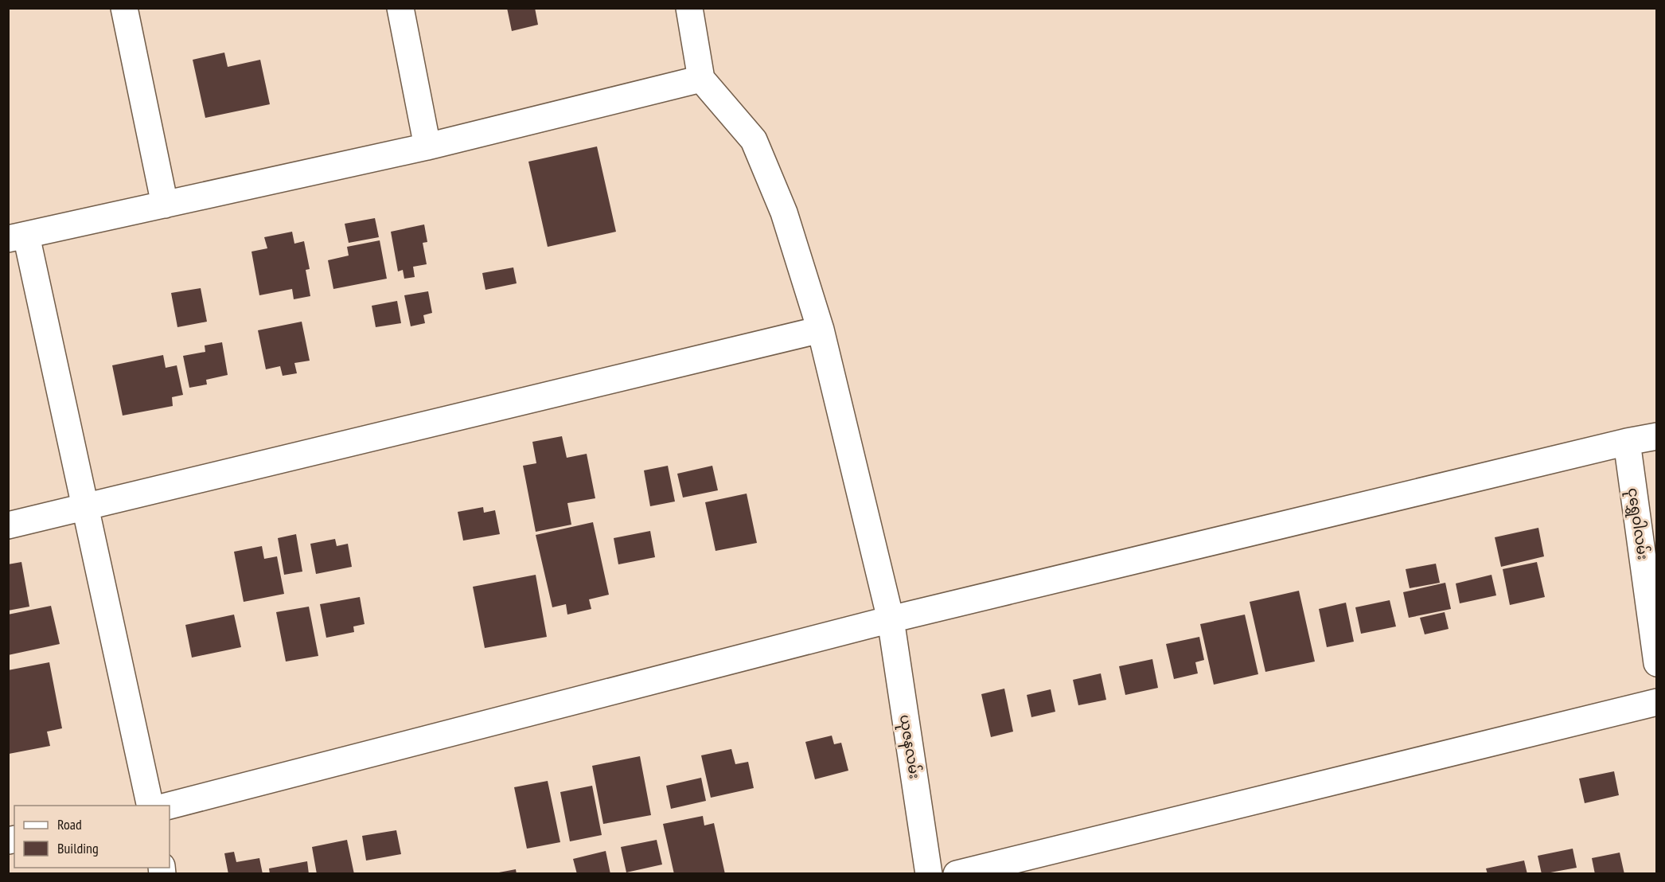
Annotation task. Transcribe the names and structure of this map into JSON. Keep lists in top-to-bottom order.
{
  "streets": {
    "street": ["ငုရွှေဝါလမ်း", "ယုဇနလမ်း"]
  },
  "legend": ["Road", "Building"]
}
